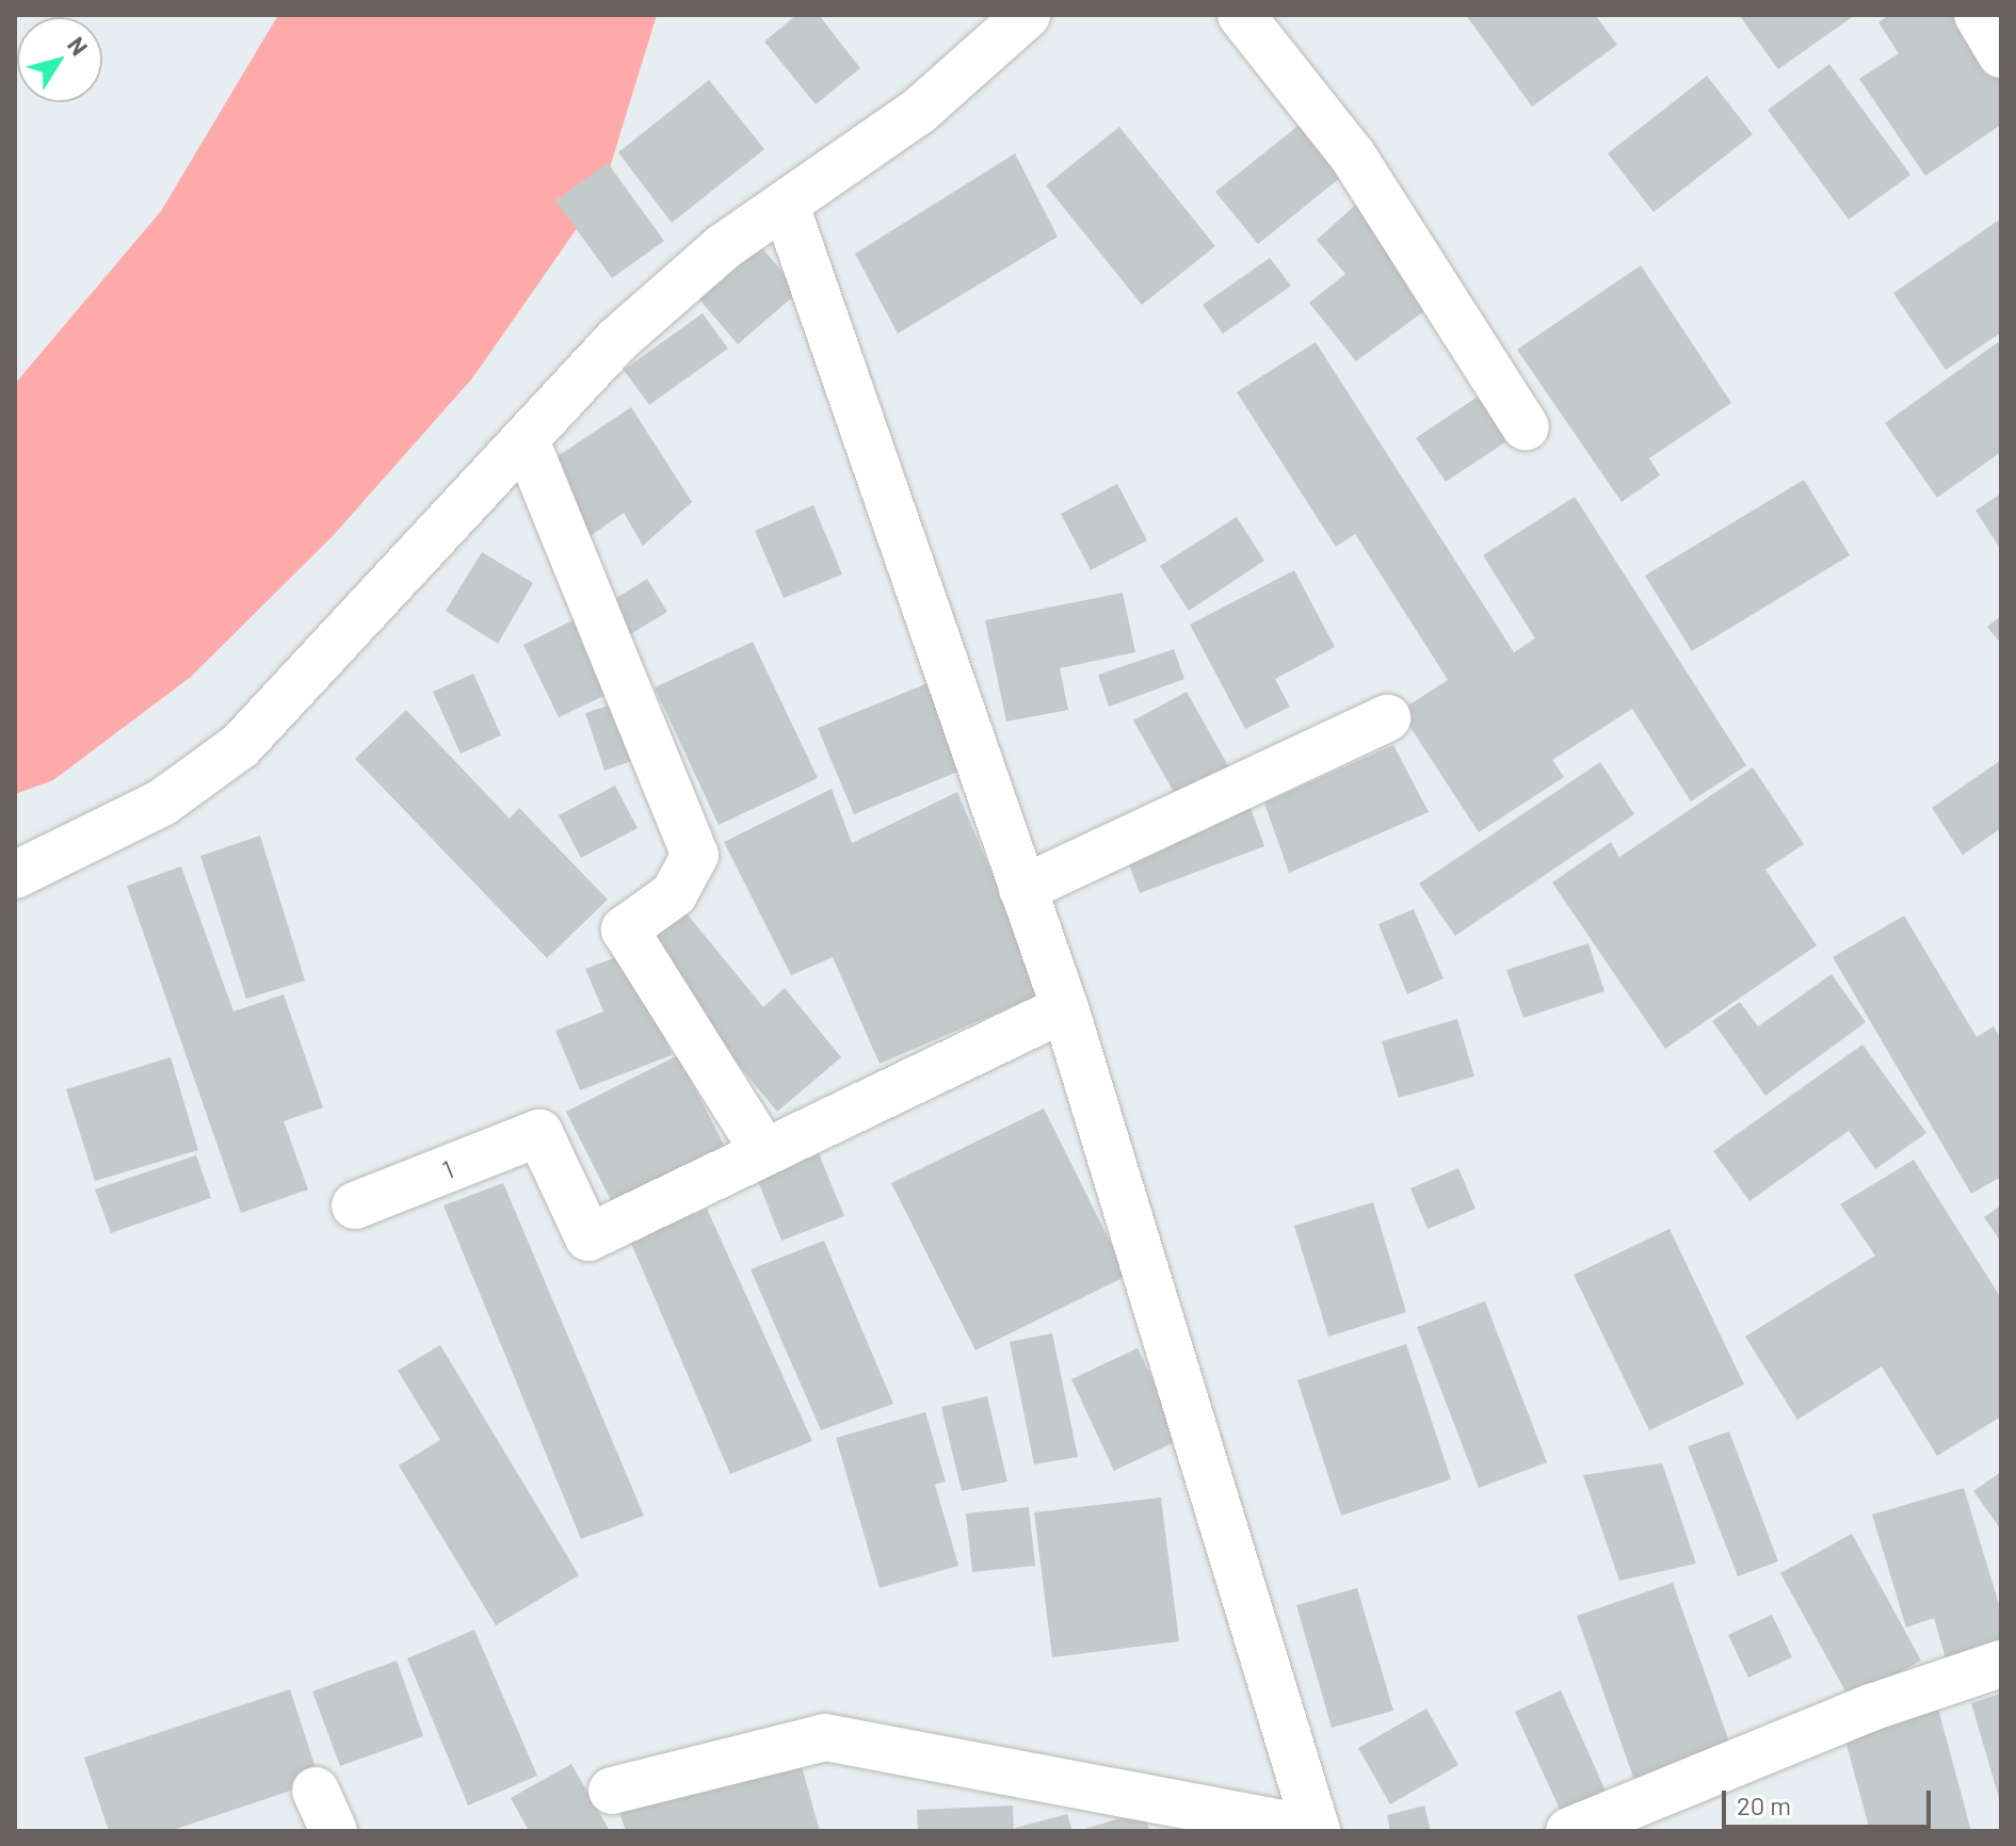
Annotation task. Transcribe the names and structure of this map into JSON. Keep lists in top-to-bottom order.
{
  "streets": {
    "street": ["1"]
  },
  "scale_bar": "20 m",
  "north": "top right"
}
